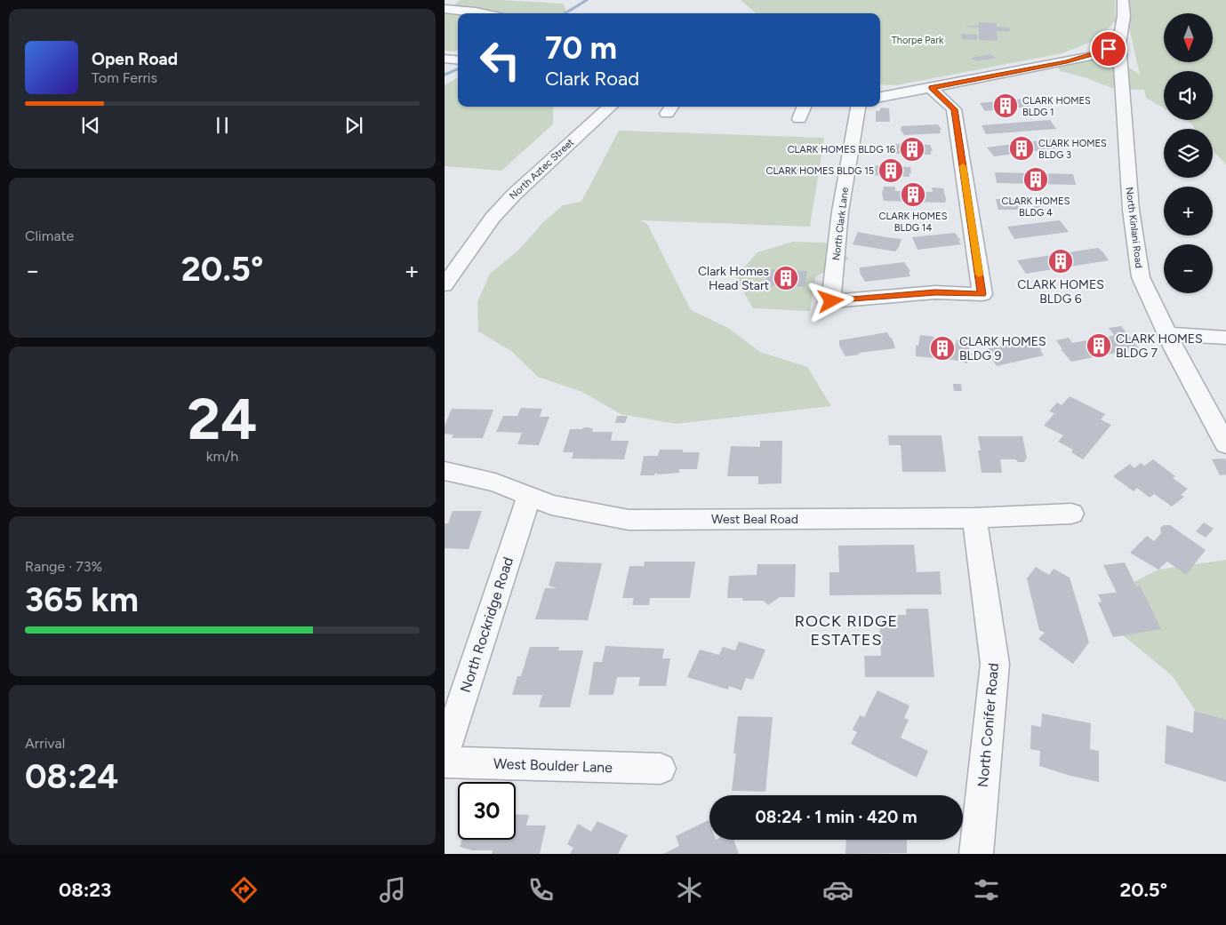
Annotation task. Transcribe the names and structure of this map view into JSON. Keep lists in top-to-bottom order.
{
  "streets": {
    "street": [
      "North Aztec Street",
      "North Clark Lane",
      "North Kinlani Road",
      "West Beal Road",
      "North Rockridge Road",
      "North Conifer Road",
      "West Boulder Lane"
    ]
  },
  "crossings": [
    ["West Beal Road", "North Rockridge Road"],
    ["West Beal Road", "North Conifer Road"]
  ],
  "districts": ["ROCK RIDGE ESTATES"],
  "parks": ["Thorpe Park"],
  "places": {
    "building": [
      "CLARK HOMES BLDG 1",
      "CLARK HOMES BLDG 3",
      "CLARK HOMES BLDG 16",
      "CLARK HOMES BLDG 15",
      "CLARK HOMES BLDG 4",
      "CLARK HOMES BLDG 14",
      "CLARK HOMES BLDG 6",
      "Clark Homes Head Start",
      "CLARK HOMES BLDG 7",
      "CLARK HOMES BLDG 9"
    ]
  },
  "north": "bottom",
  "page": {
    "map_buttons": ["+", "−"],
    "turn": ["70 m", "Clark Road"],
    "song": ["Open Road", "Tom Ferris"],
    "tile": [
      "Climate",
      ["24", "km/h"],
      ["Range · 73%", "365 km"],
      ["Arrival", "08:24"]
    ],
    "heat": ["−", "20.5°", "+"],
    "limit": "30",
    "trip": "08:24 · 1 min · 420 m",
    "tabs": ["08:23", "20.5°"]
  }
}
